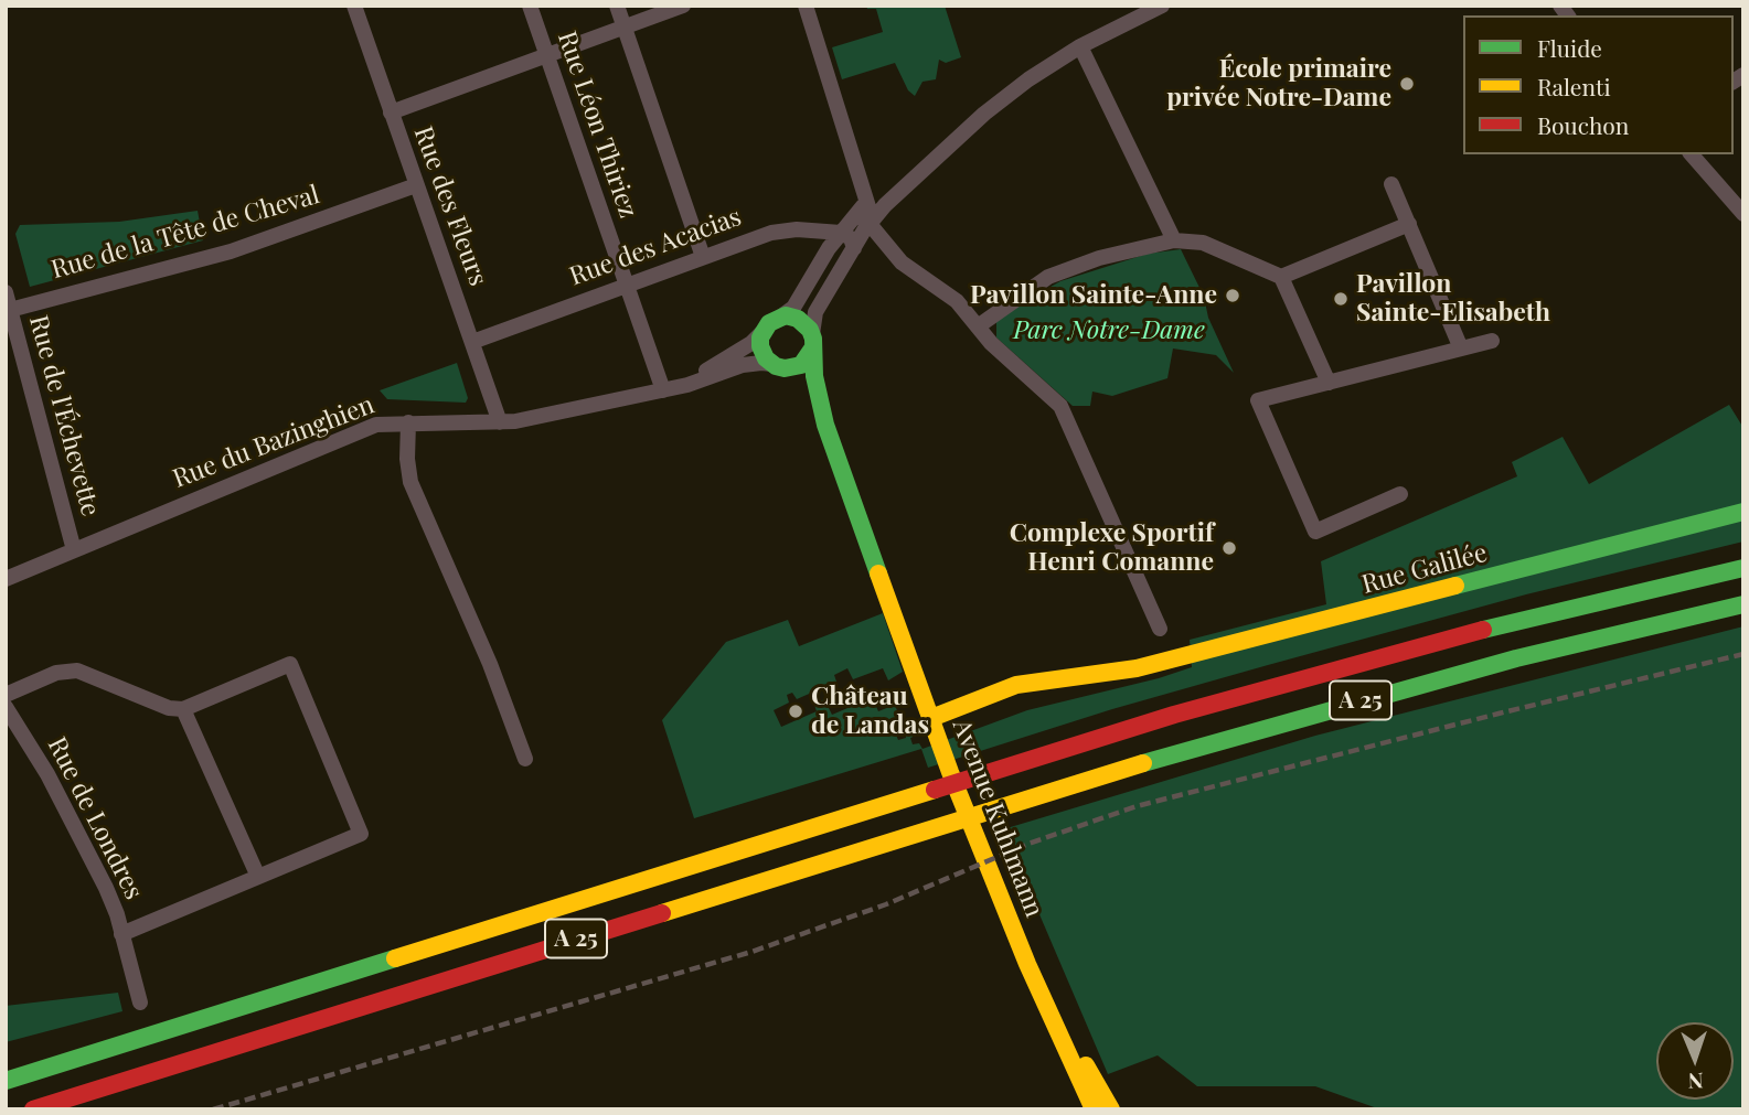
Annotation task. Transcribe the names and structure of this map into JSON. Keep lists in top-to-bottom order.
{
  "streets": {
    "main road": ["Rue Galilée", "A 25", "Avenue Kuhlmann"],
    "street": [
      "Rue Léon Thiriez",
      "Rue des Fleurs",
      "Rue de la Tête de Cheval",
      "Rue des Acacias",
      "Rue de l'Échevette",
      "Rue du Bazinghien",
      "Rue de Londres"
    ]
  },
  "crossings": [
    ["Rue Léon Thiriez", "Rue des Acacias"],
    ["Rue Léon Thiriez", "Rue du Bazinghien"],
    ["Rue des Fleurs", "Rue de la Tête de Cheval"],
    ["Rue des Fleurs", "Rue des Acacias"],
    ["Rue des Fleurs", "Rue du Bazinghien"],
    ["Rue de la Tête de Cheval", "Rue de l'Échevette"],
    ["Rue de l'Échevette", "Rue du Bazinghien"],
    ["Rue du Bazinghien", "Avenue Kuhlmann"],
    ["Rue Galilée", "Avenue Kuhlmann"]
  ],
  "parks": ["Parc Notre-Dame"],
  "places": [
    "École primaire privée Notre-Dame",
    "Pavillon Sainte-Anne",
    "Pavillon Sainte-Elisabeth",
    "Complexe Sportif Henri Comanne",
    "Château de Landas"
  ],
  "legend": ["Fluide", "Ralenti", "Bouchon"],
  "north": "bottom"
}
